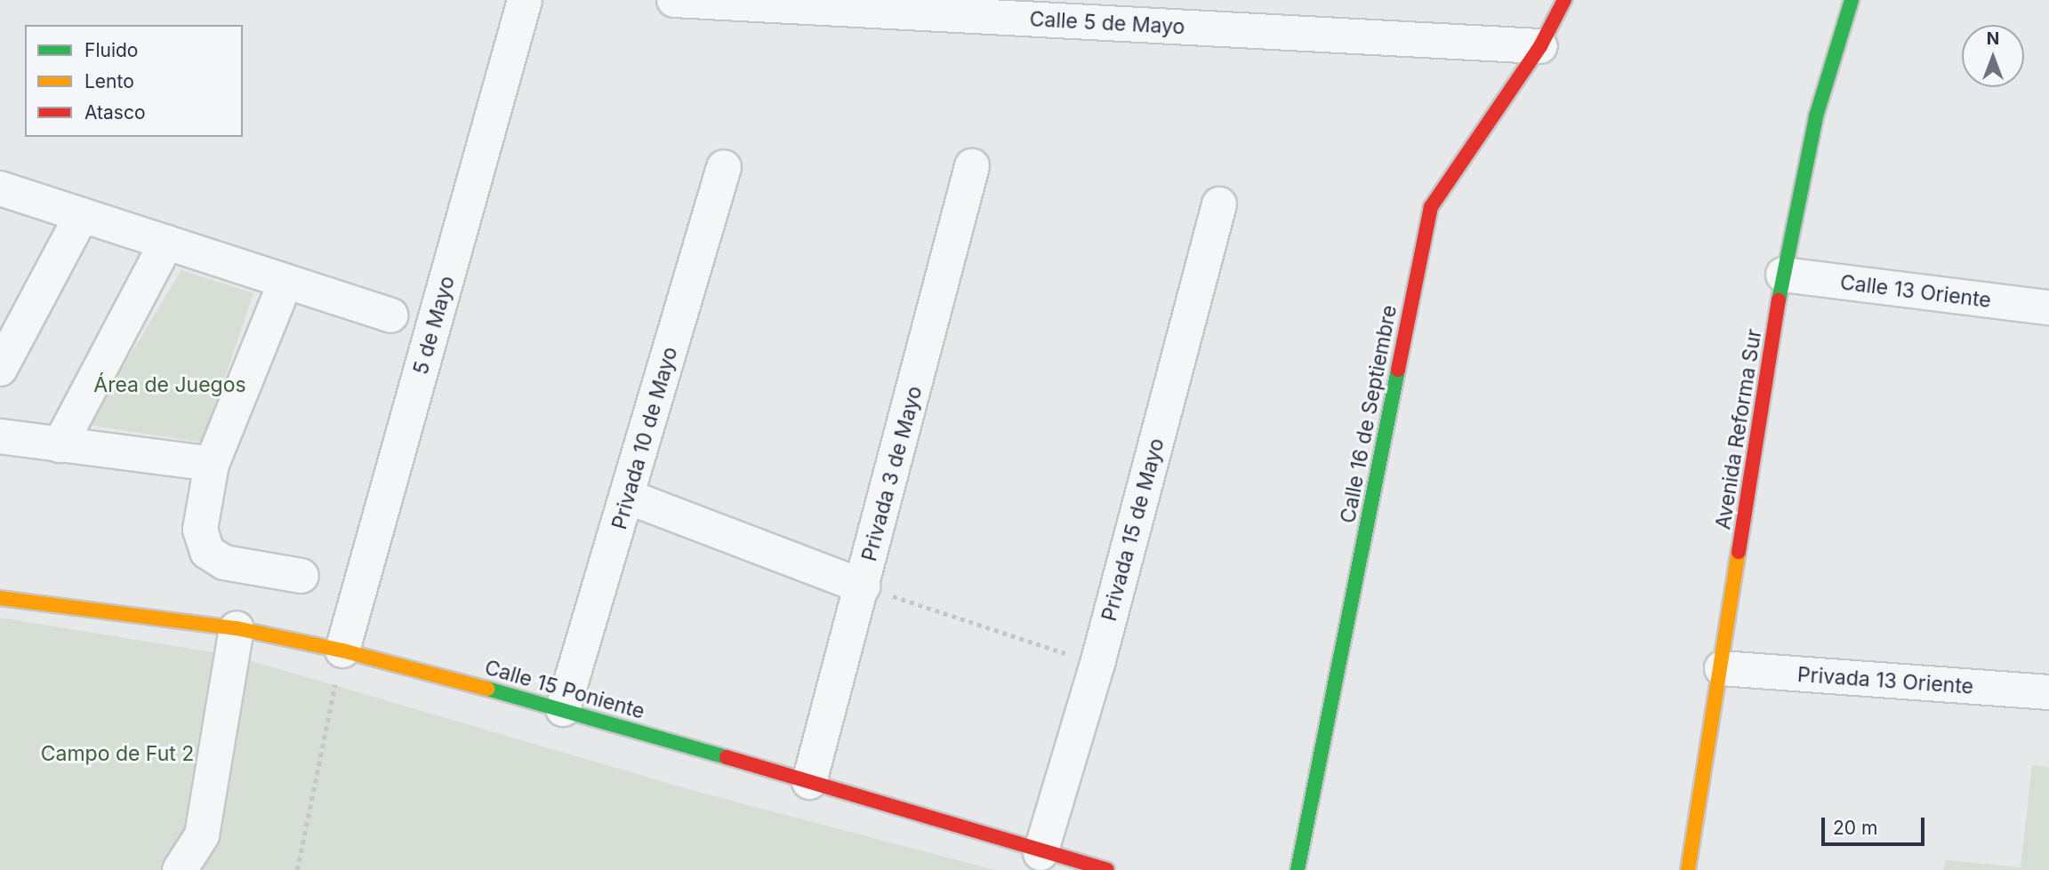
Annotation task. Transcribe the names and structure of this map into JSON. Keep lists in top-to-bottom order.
{
  "streets": {
    "street": [
      "Calle 5 de Mayo",
      "Calle 13 Oriente",
      "5 de Mayo",
      "Calle 16 de Septiembre",
      "Avenida Reforma Sur",
      "Privada 10 de Mayo",
      "Privada 3 de Mayo",
      "Privada 15 de Mayo",
      "Privada 13 Oriente",
      "Calle 15 Poniente"
    ]
  },
  "crossings": [
    ["Calle 5 de Mayo", "Calle 16 de Septiembre"],
    ["Calle 13 Oriente", "Avenida Reforma Sur"],
    ["5 de Mayo", "Calle 15 Poniente"],
    ["Avenida Reforma Sur", "Privada 13 Oriente"],
    ["Privada 10 de Mayo", "Calle 15 Poniente"],
    ["Privada 3 de Mayo", "Calle 15 Poniente"],
    ["Privada 15 de Mayo", "Calle 15 Poniente"]
  ],
  "parks": ["Área de Juegos", "Campo de Fut 2"],
  "legend": ["Fluido", "Lento", "Atasco"],
  "scale_bar": "20 m",
  "north": "top"
}
